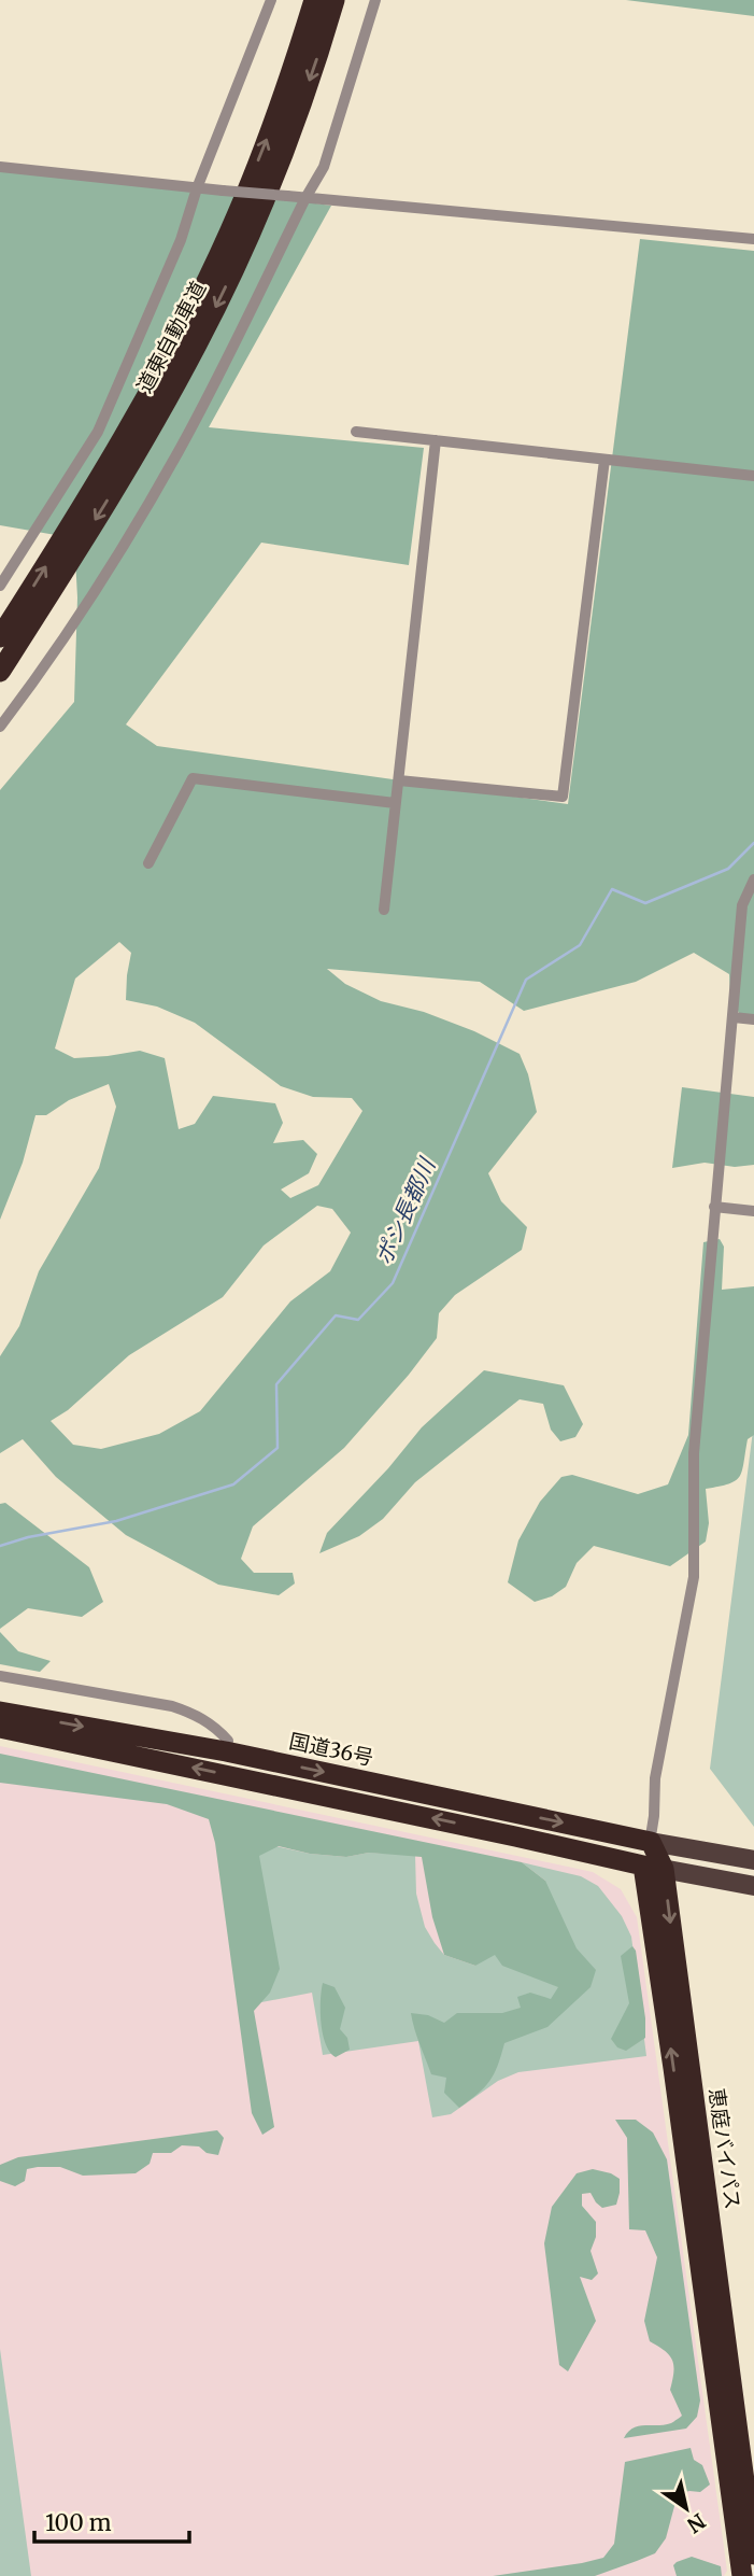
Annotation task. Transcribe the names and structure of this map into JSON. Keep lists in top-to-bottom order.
{
  "streets": {
    "highway": ["道東自動車道", "国道36号", "恵庭バイパス"]
  },
  "crossings": [
    ["国道36号", "恵庭バイパス"]
  ],
  "water": ["ポシ長都川"],
  "scale_bar": "100 m",
  "north": "bottom right"
}
